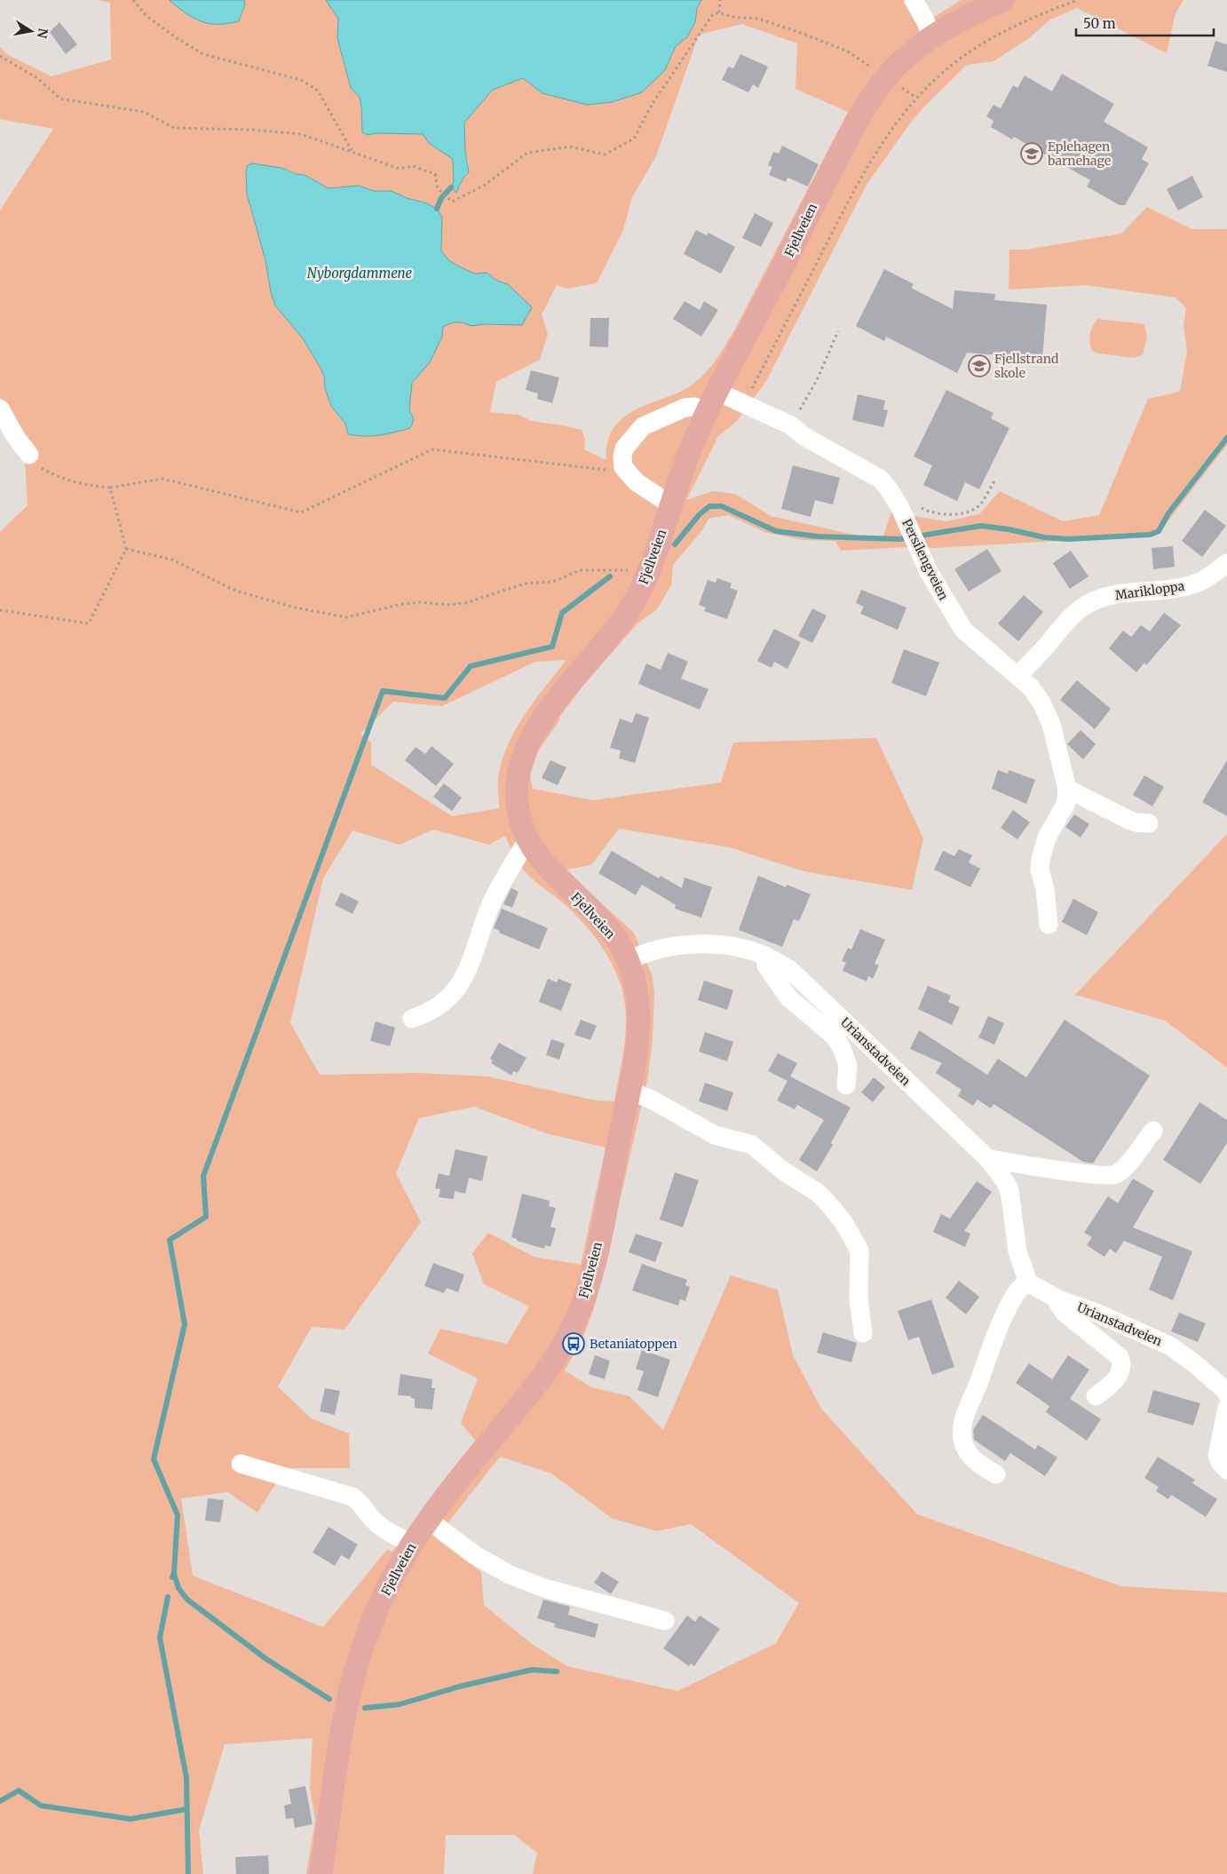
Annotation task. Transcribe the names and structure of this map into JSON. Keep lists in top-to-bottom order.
{
  "streets": {
    "main road": ["Fjellveien"],
    "street": ["Persilengveien", "Marikloppa", "Urianstadveien"]
  },
  "crossings": [
    ["Fjellveien", "Persilengveien"],
    ["Fjellveien", "Urianstadveien"],
    ["Persilengveien", "Marikloppa"]
  ],
  "water": ["Nyborgdammene"],
  "places": {
    "school or university": ["Eplehagen barnehage", "Fjellstrand skole"],
    "bus stop": ["Betaniatoppen"]
  },
  "scale_bar": "50 m",
  "north": "right"
}
